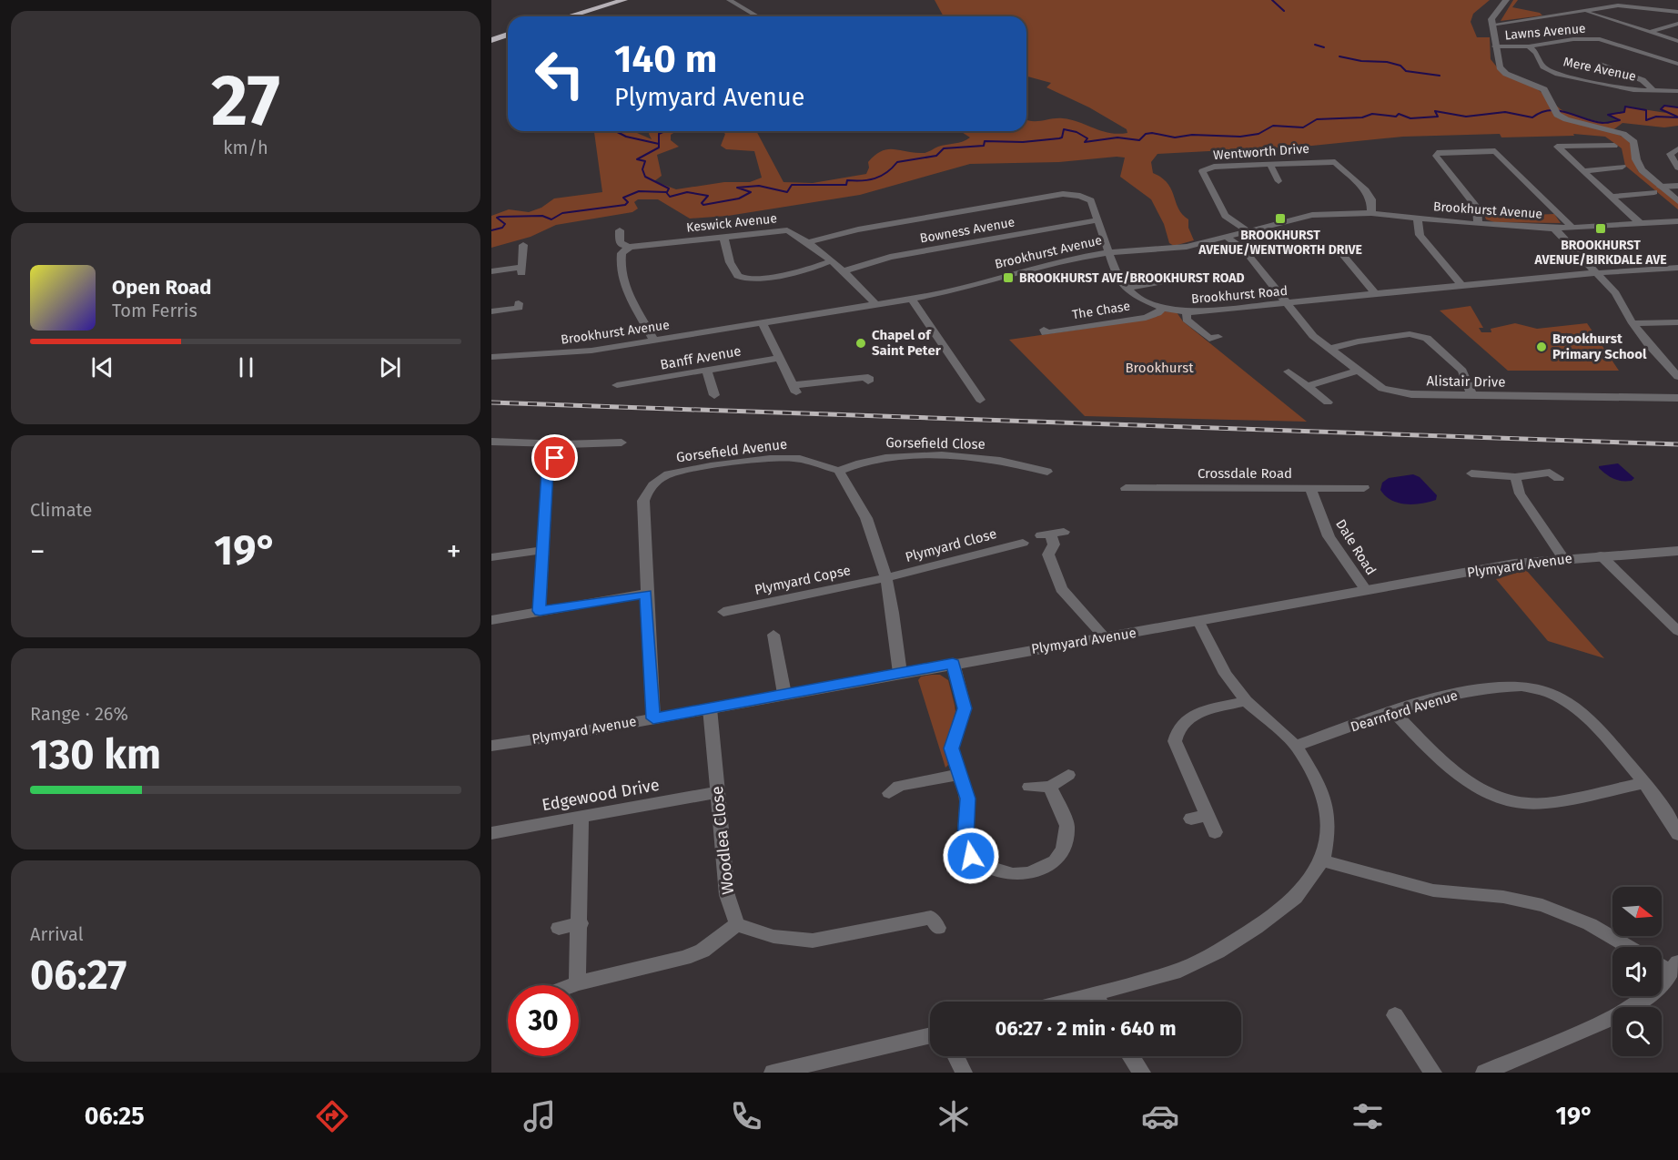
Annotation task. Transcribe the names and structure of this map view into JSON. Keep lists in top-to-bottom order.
{
  "streets": {
    "street": [
      "Lawns Avenue",
      "Mere Avenue",
      "Wentworth Drive",
      "Brookhurst Avenue",
      "Keswick Avenue",
      "Bowness Avenue",
      "Brookhurst Road",
      "The Chase",
      "Banff Avenue",
      "Alistair Drive",
      "Gorsefield Close",
      "Gorsefield Avenue",
      "Crossdale Road",
      "Plymyard Close",
      "Dale Road",
      "Plymyard Avenue",
      "Plymyard Copse",
      "Dearnford Avenue",
      "Edgewood Drive",
      "Woodlea Close"
    ]
  },
  "crossings": [
    ["Lawns Avenue", "Mere Avenue"],
    ["Wentworth Drive", "Brookhurst Avenue"],
    ["Brookhurst Avenue", "Keswick Avenue"],
    ["Brookhurst Avenue", "Brookhurst Road"],
    ["Brookhurst Avenue", "Alistair Drive"],
    ["Keswick Avenue", "Bowness Avenue"],
    ["Keswick Avenue", "Brookhurst Road"],
    ["Bowness Avenue", "Brookhurst Road"],
    ["Brookhurst Road", "The Chase"],
    ["Brookhurst Road", "Alistair Drive"],
    ["Gorsefield Close", "Gorsefield Avenue"],
    ["Gorsefield Avenue", "Plymyard Avenue"],
    ["Crossdale Road", "Dale Road"],
    ["Plymyard Close", "Plymyard Copse"],
    ["Dale Road", "Plymyard Avenue"],
    ["Plymyard Avenue", "Woodlea Close"],
    ["Edgewood Drive", "Woodlea Close"]
  ],
  "parks": ["Brookhurst"],
  "places": {
    "transit": ["BROOKHURST AVENUE/WENTWORTH DRIVE", "BROOKHURST AVENUE/BIRKDALE AVE", "BROOKHURST AVE/BROOKHURST ROAD"],
    "other": ["Chapel of Saint Peter", "Brookhurst Primary School"]
  },
  "north": "right",
  "page": {
    "tile": [
      ["27", "km/h"],
      "Climate",
      ["Range · 26%", "130 km"],
      ["Arrival", "06:27"]
    ],
    "turn": ["140 m", "Plymyard Avenue"],
    "song": ["Open Road", "Tom Ferris"],
    "heat": ["−", "19°", "+"],
    "limit": "30",
    "trip": "06:27 · 2 min · 640 m",
    "tabs": ["06:25", "19°"]
  }
}
